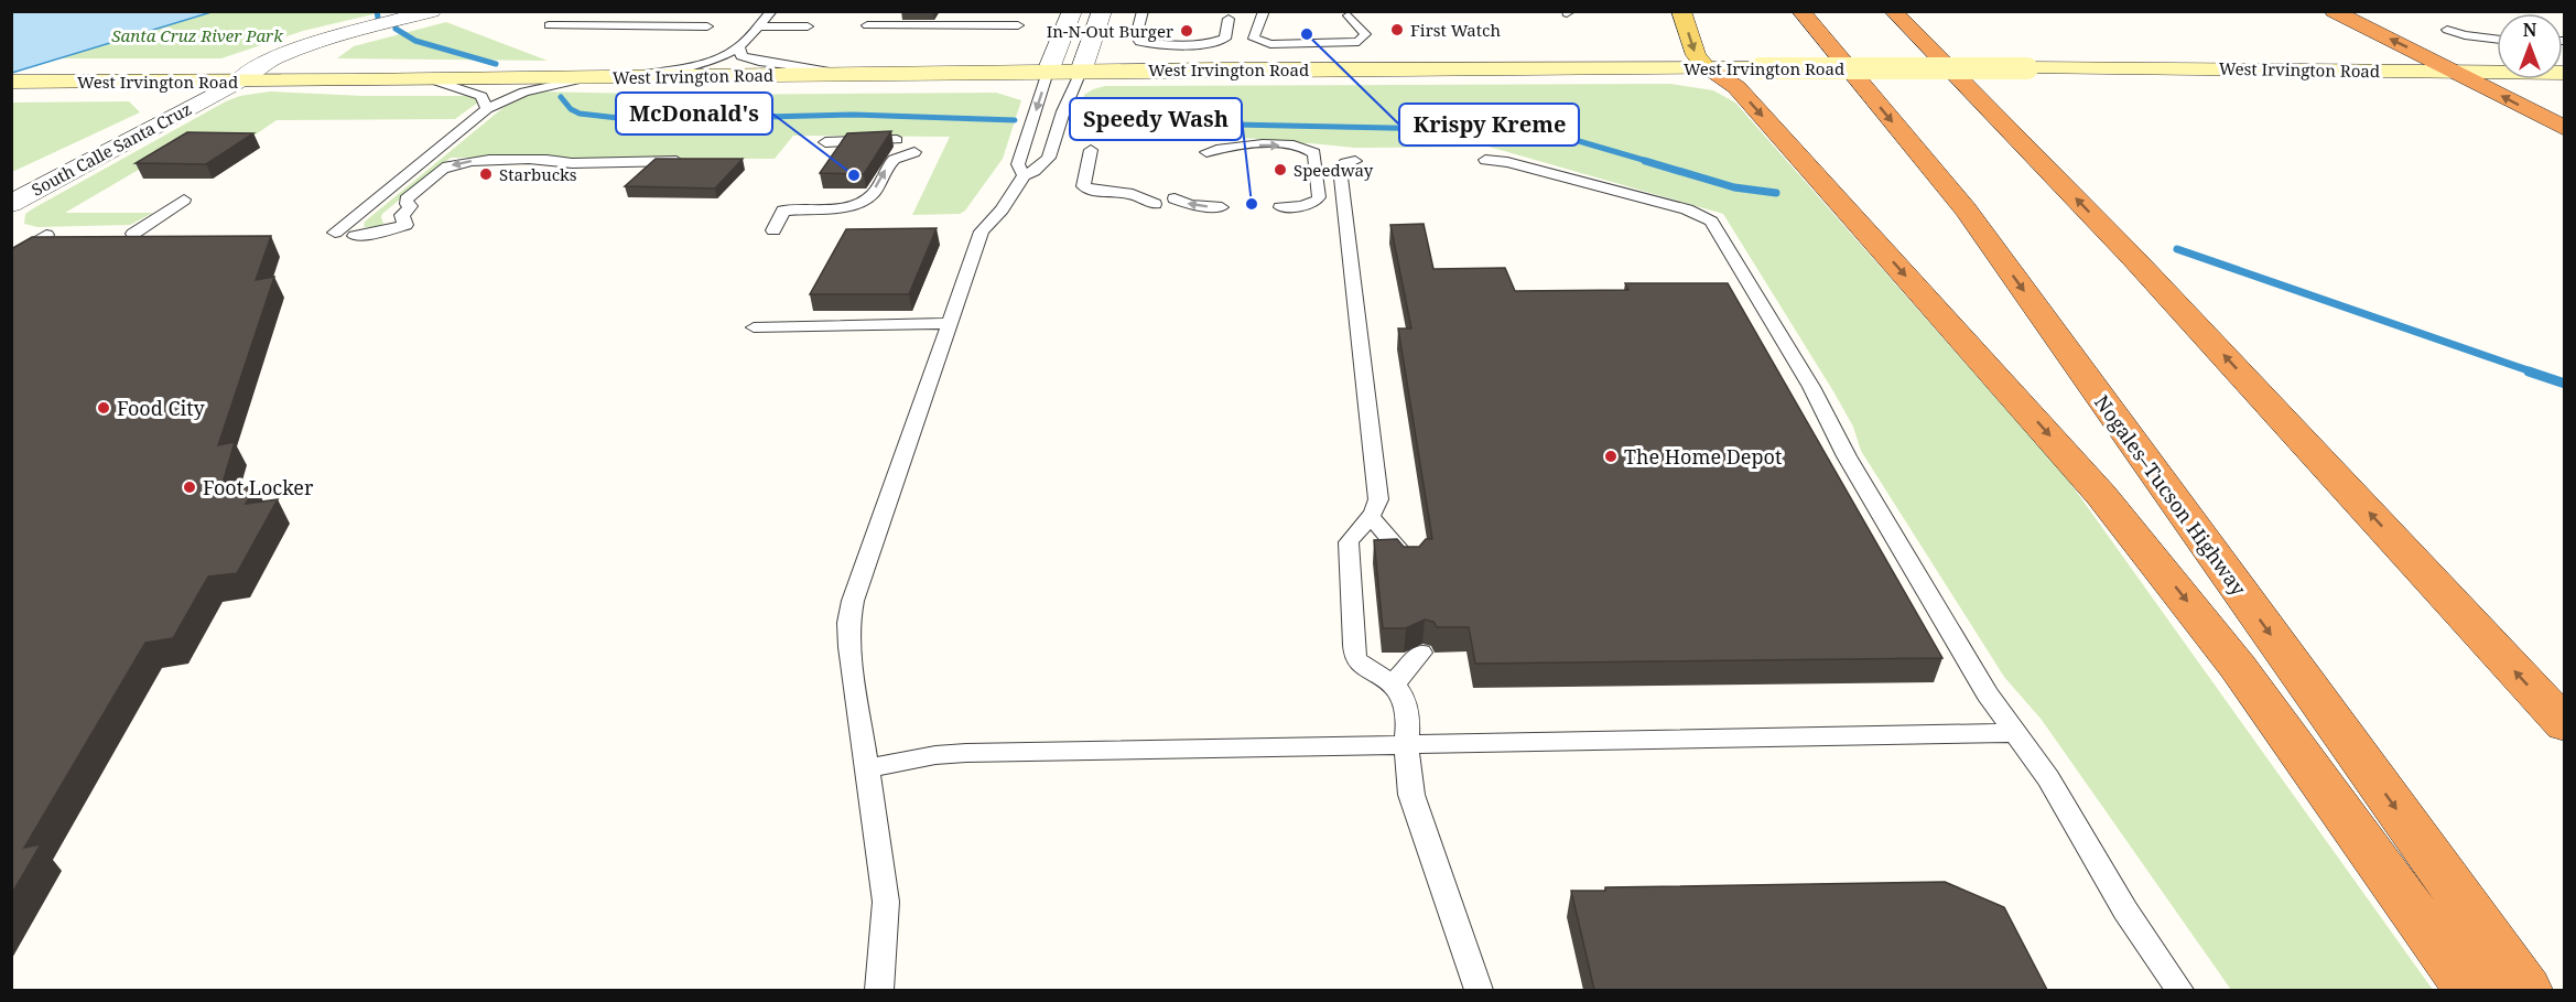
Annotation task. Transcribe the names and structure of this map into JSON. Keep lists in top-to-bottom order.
{
  "streets": {
    "highway": ["Nogales–Tucson Highway"],
    "main road": ["West Irvington Road"],
    "street": ["South Calle Santa Cruz"]
  },
  "crossings": [
    ["West Irvington Road", "South Calle Santa Cruz"]
  ],
  "parks": ["Santa Cruz River Park"],
  "places": [
    "First Watch",
    "In-N-Out Burger",
    "Krispy Kreme",
    "Speedway",
    "Starbucks",
    "McDonald's",
    "Speedy Wash",
    "Food City",
    "The Home Depot",
    "Foot Locker"
  ],
  "north": "top"
}
